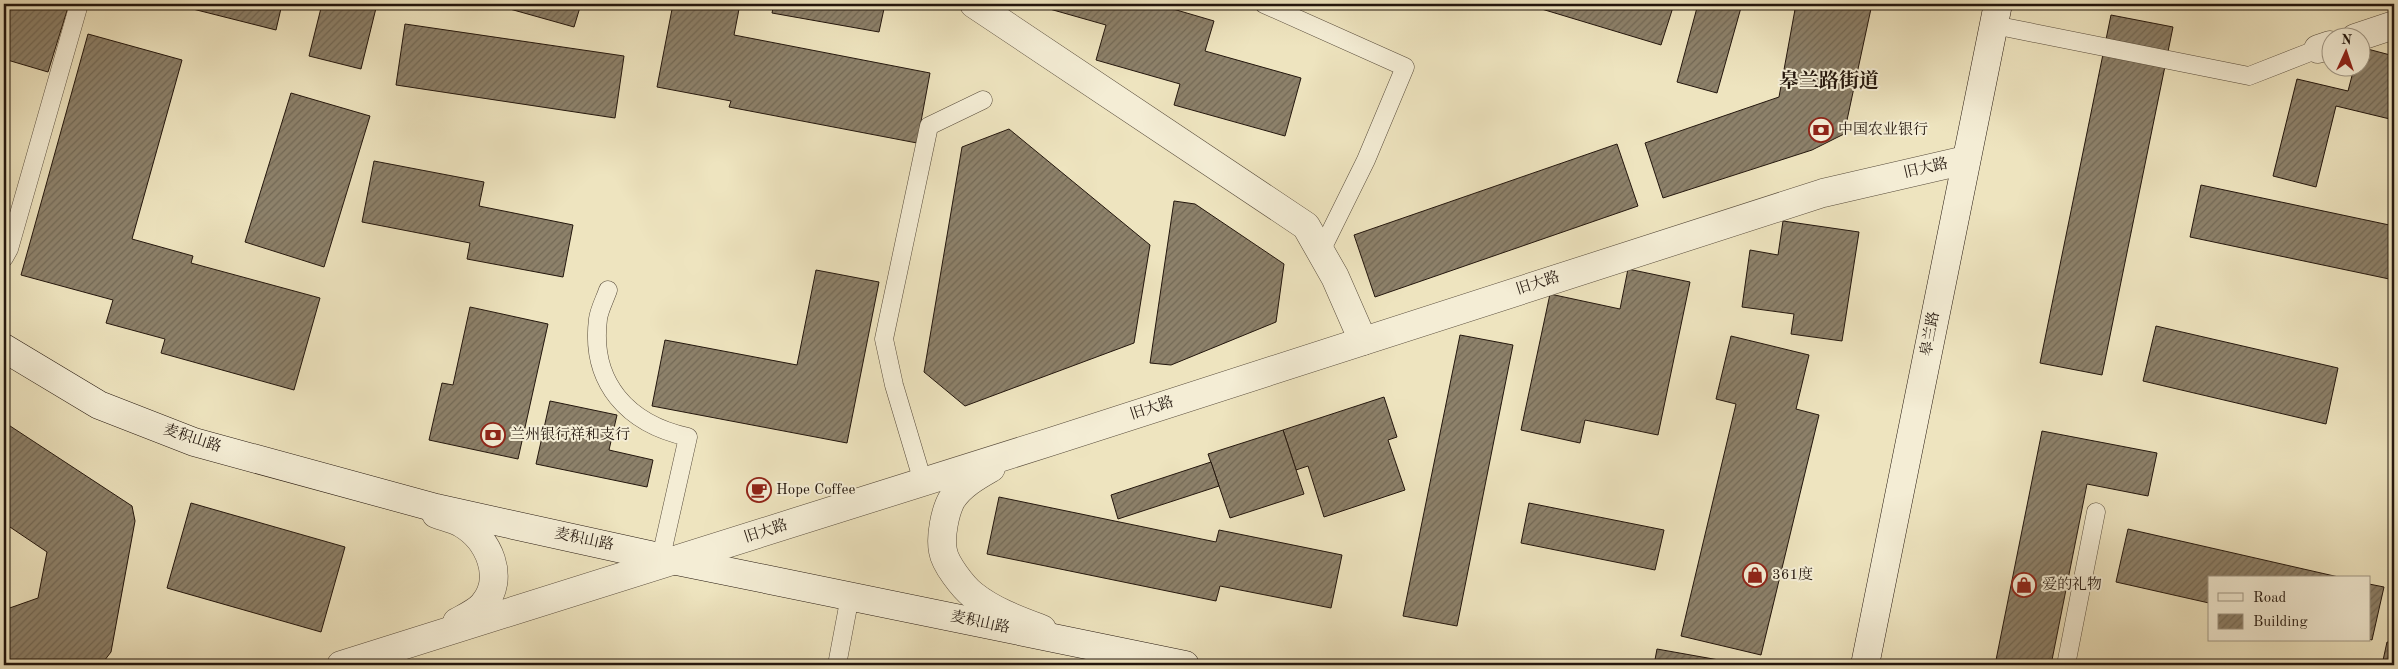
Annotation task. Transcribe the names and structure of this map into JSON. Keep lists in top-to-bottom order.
{
  "streets": {
    "street": ["旧大路", "皋兰路", "麦积山路"]
  },
  "crossings": [
    ["旧大路", "皋兰路"],
    ["旧大路", "麦积山路"]
  ],
  "districts": ["皋兰路街道"],
  "places": {
    "bank": ["中国农业银行", "兰州银行祥和支行"],
    "cafe": ["Hope Coffee"],
    "shop": ["361度", "爱的礼物"]
  },
  "legend": ["Road", "Building"],
  "north": "top"
}
